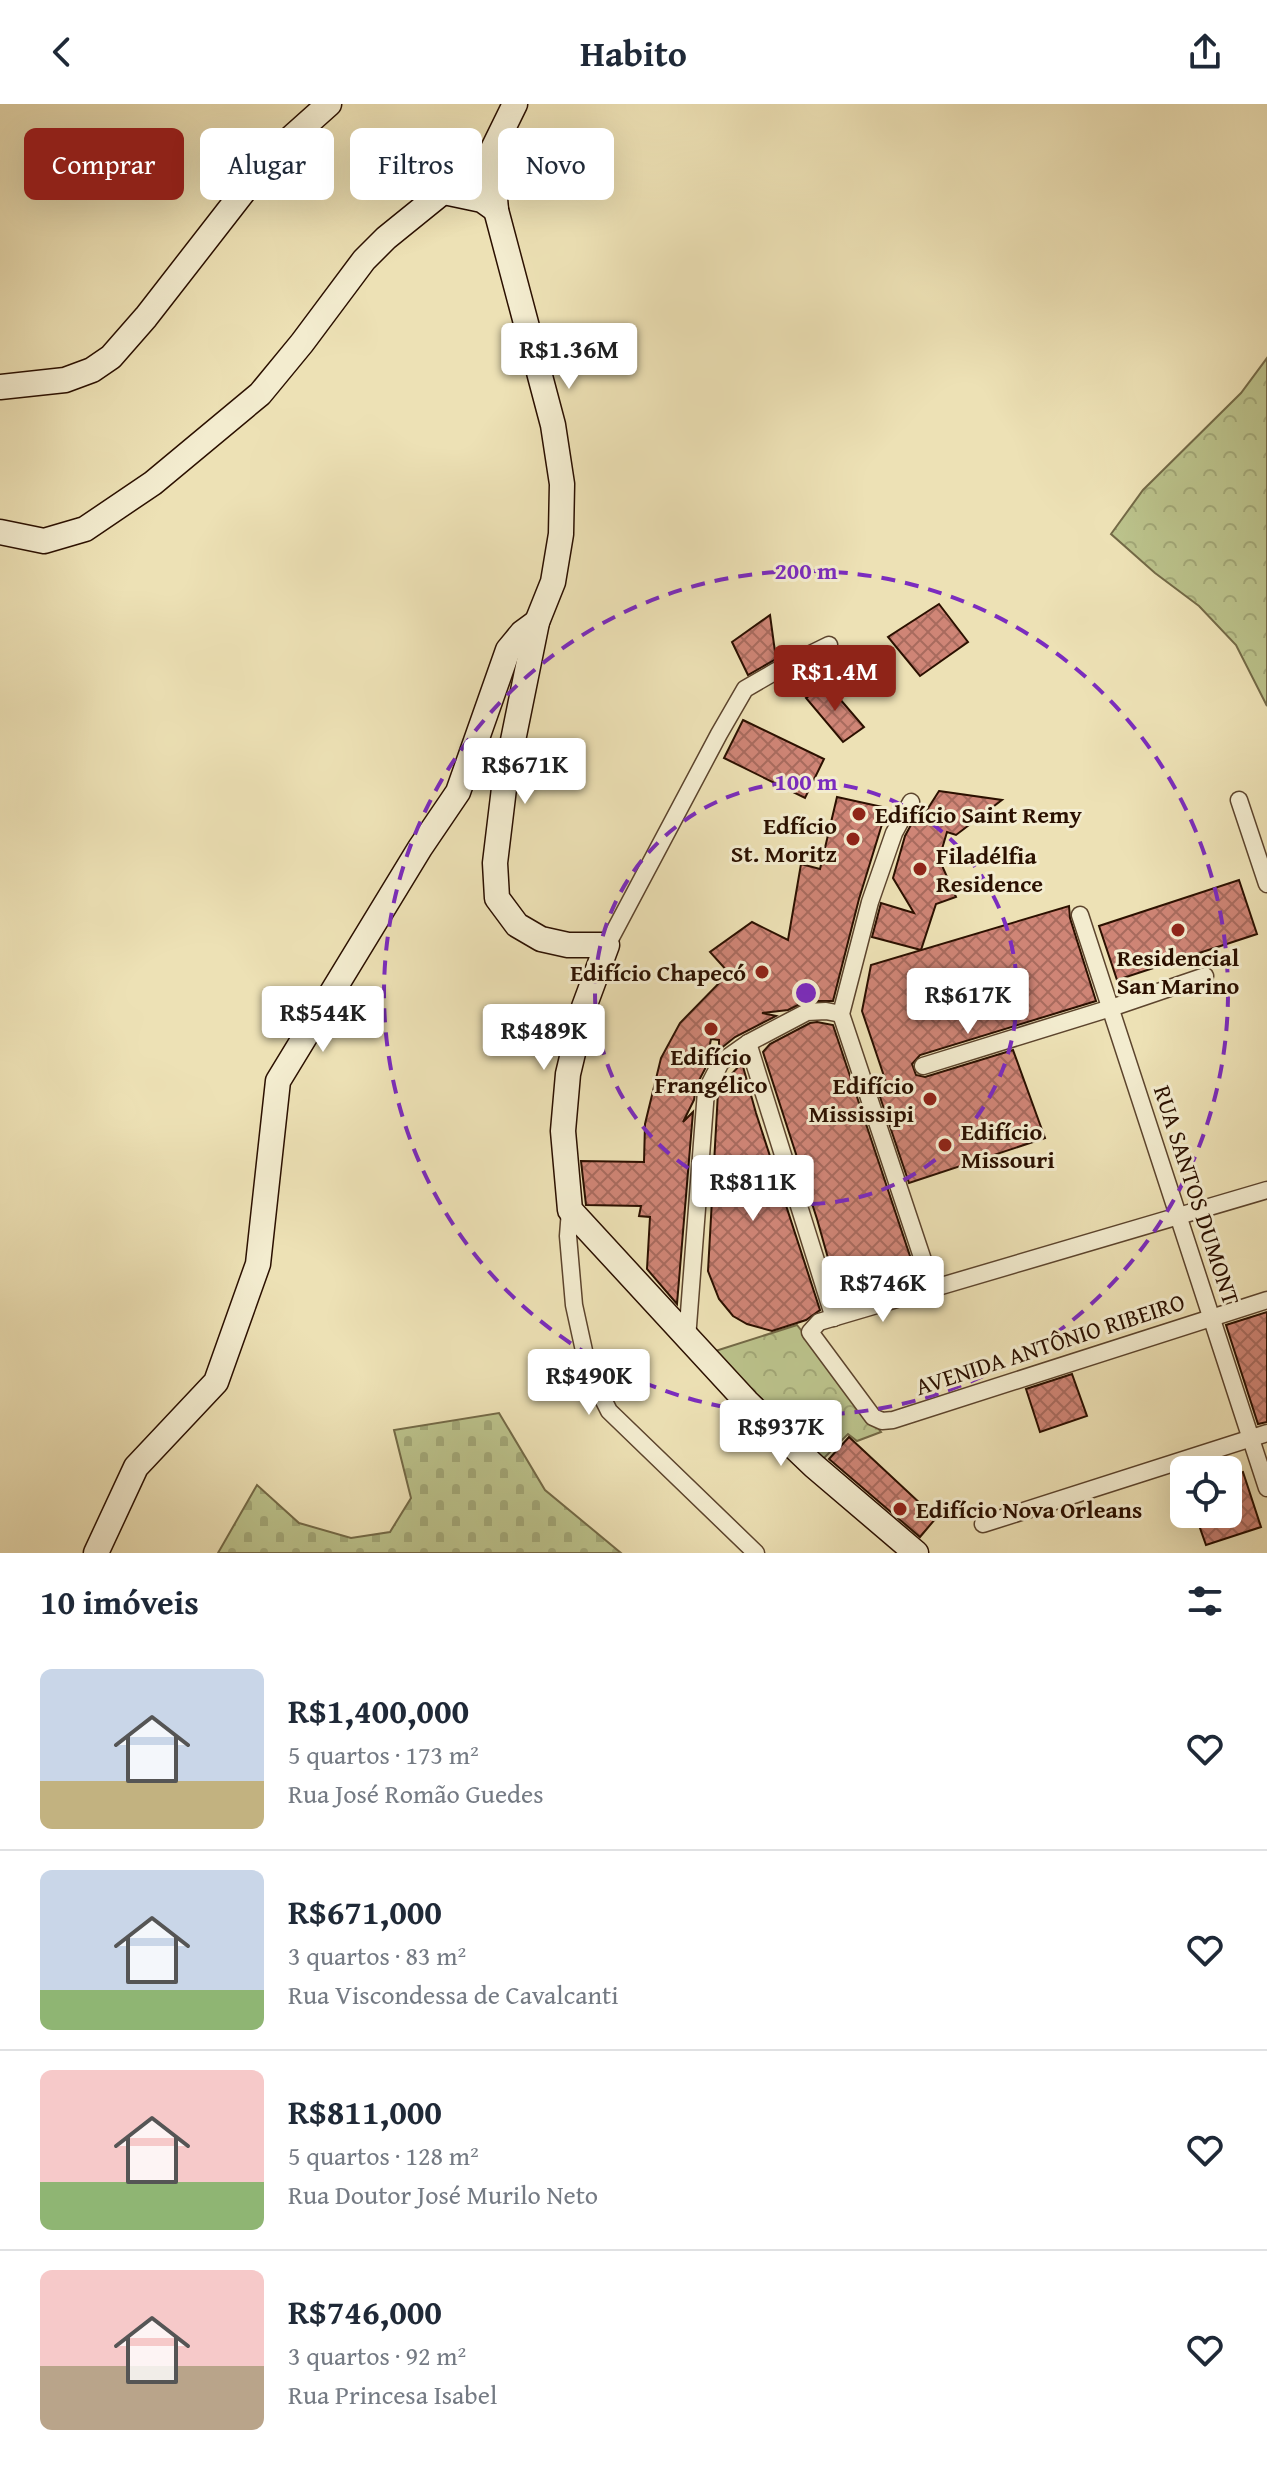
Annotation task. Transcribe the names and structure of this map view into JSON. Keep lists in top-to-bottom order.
{
  "streets": {
    "street": ["RUA SANTOS DUMONT", "AVENIDA ANTÔNIO RIBEIRO"]
  },
  "crossings": [
    ["RUA SANTOS DUMONT", "AVENIDA ANTÔNIO RIBEIRO"]
  ],
  "places": [
    "Edifício Saint Remy",
    "Edfício St. Moritz",
    "Filadélfia Residence",
    "Residencial San Marino",
    "Edifício Chapecó",
    "Edifício Frangélico",
    "Edifício Mississipi",
    "Edifício Missouri",
    "Edifício Nova Orleans"
  ],
  "page": {
    "header": "Habito",
    "chip": [
      "Comprar",
      "Alugar",
      "Filtros",
      "Novo"
    ],
    "price": [
      "R$1.36M",
      "R$1.4M",
      "R$671K",
      "R$617K",
      "R$544K",
      "R$489K",
      "R$811K",
      "R$746K",
      "R$490K",
      "R$937K"
    ],
    "heading": "10 imóveis",
    "list": [
      {
        "name": "R$1,400,000",
        "note": "5 quartos · 173 m² · Rua José Romão Guedes"
      },
      {
        "name": "R$671,000",
        "note": "3 quartos · 83 m² · Rua Viscondessa de Cavalcanti"
      },
      {
        "name": "R$811,000",
        "note": "5 quartos · 128 m² · Rua Doutor José Murilo Neto"
      },
      {
        "name": "R$746,000",
        "note": "3 quartos · 92 m² · Rua Princesa Isabel"
      }
    ]
  },
  "rings": ["200 m", "100 m"]
}
